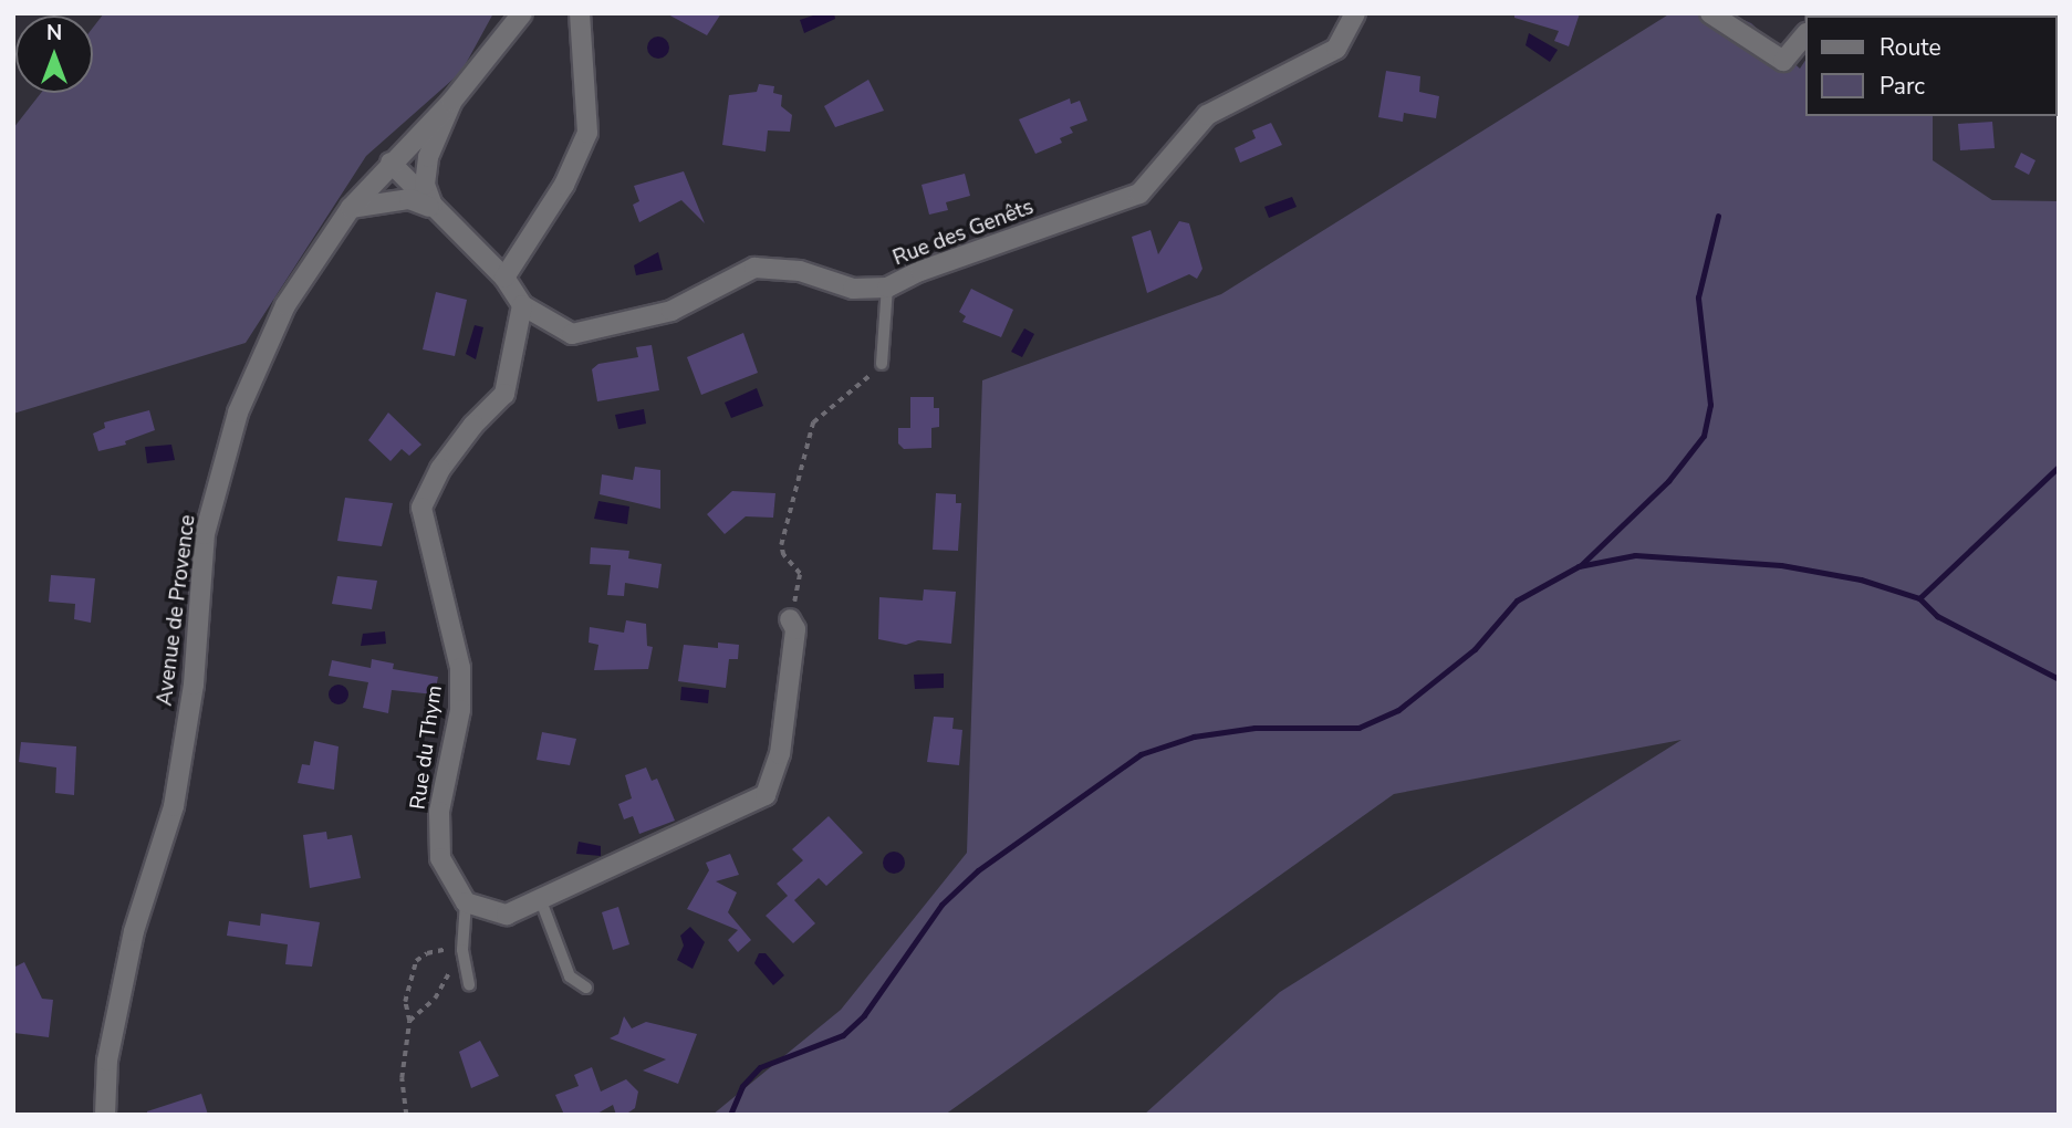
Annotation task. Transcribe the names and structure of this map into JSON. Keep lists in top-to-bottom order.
{
  "streets": {
    "street": ["Rue des Genêts", "Avenue de Provence", "Rue du Thym"]
  },
  "crossings": [
    ["Rue des Genêts", "Avenue de Provence"],
    ["Rue des Genêts", "Rue du Thym"]
  ],
  "legend": ["Route", "Parc"],
  "north": "top"
}
